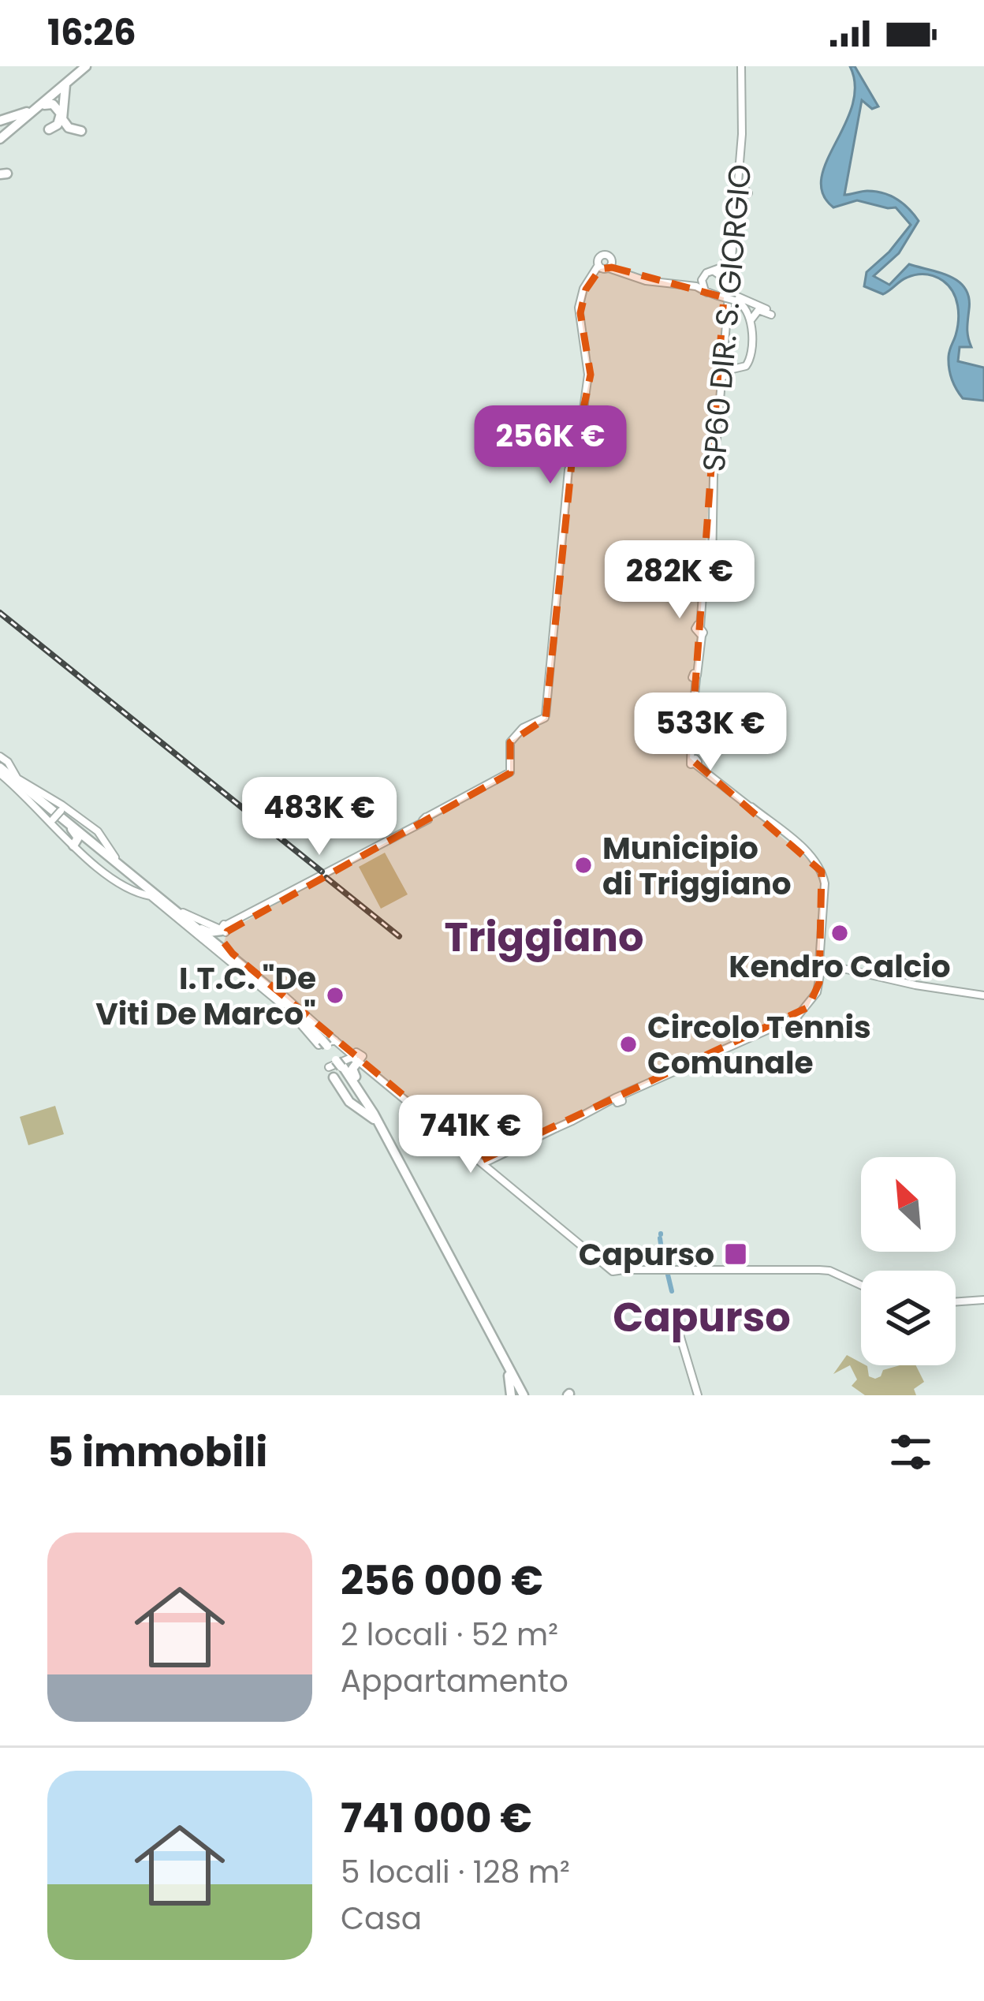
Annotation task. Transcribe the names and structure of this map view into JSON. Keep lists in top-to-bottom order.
{
  "streets": {
    "main road": ["SP60 DIR. S. GIORGIO"]
  },
  "districts": ["Triggiano", "Capurso"],
  "places": {
    "other": [
      "Municipio di Triggiano",
      "Kendro Calcio",
      "I.T.C. \"De Viti De Marco\"",
      "Circolo Tennis Comunale"
    ],
    "transit": ["Capurso"]
  },
  "north": "top left",
  "page": {
    "status": "16:26",
    "price": [
      "256K €",
      "282K €",
      "533K €",
      "483K €",
      "741K €"
    ],
    "heading": "5 immobili",
    "list": [
      {
        "name": "256 000 €",
        "note": "2 locali · 52 m² · Appartamento"
      },
      {
        "name": "741 000 €",
        "note": "5 locali · 128 m² · Casa"
      }
    ]
  }
}
